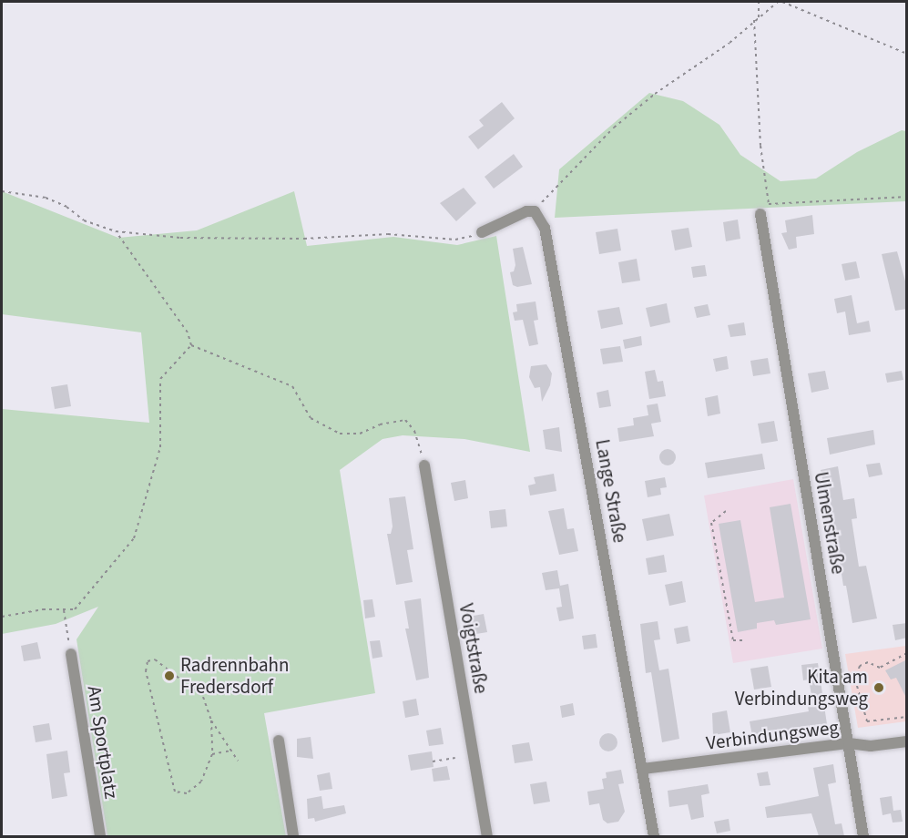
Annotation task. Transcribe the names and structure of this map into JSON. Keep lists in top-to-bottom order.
{
  "streets": {
    "street": [
      "Lange Straße",
      "Ulmenstraße",
      "Voigtstraße",
      "Verbindungsweg",
      "Am Sportplatz"
    ]
  },
  "crossings": [
    ["Lange Straße", "Verbindungsweg"],
    ["Ulmenstraße", "Verbindungsweg"]
  ],
  "places": ["Radrennbahn Fredersdorf", "Kita am Verbindungsweg"]
}
